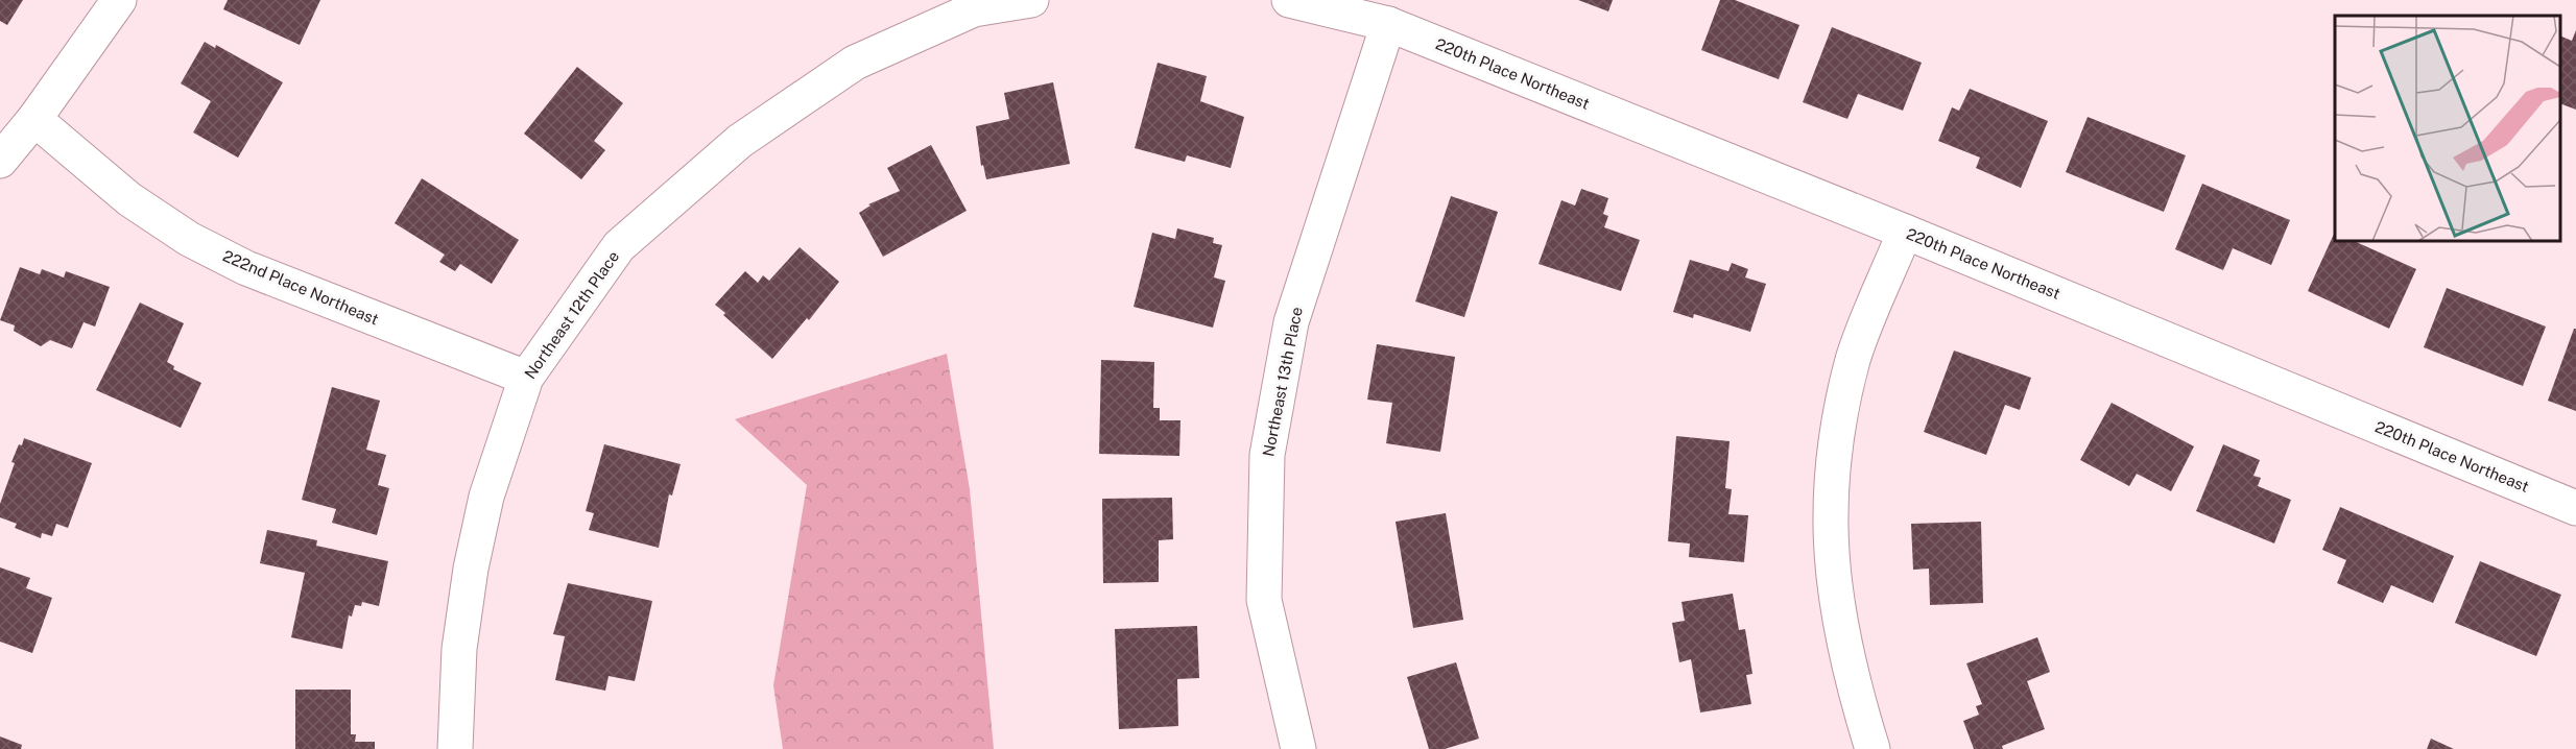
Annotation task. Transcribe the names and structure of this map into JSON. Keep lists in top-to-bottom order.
{
  "streets": {
    "street": [
      "220th Place Northeast",
      "222nd Place Northeast",
      "Northeast 12th Place",
      "Northeast 13th Place"
    ]
  },
  "crossings": [
    ["220th Place Northeast", "Northeast 13th Place"],
    ["222nd Place Northeast", "Northeast 12th Place"]
  ]
}
